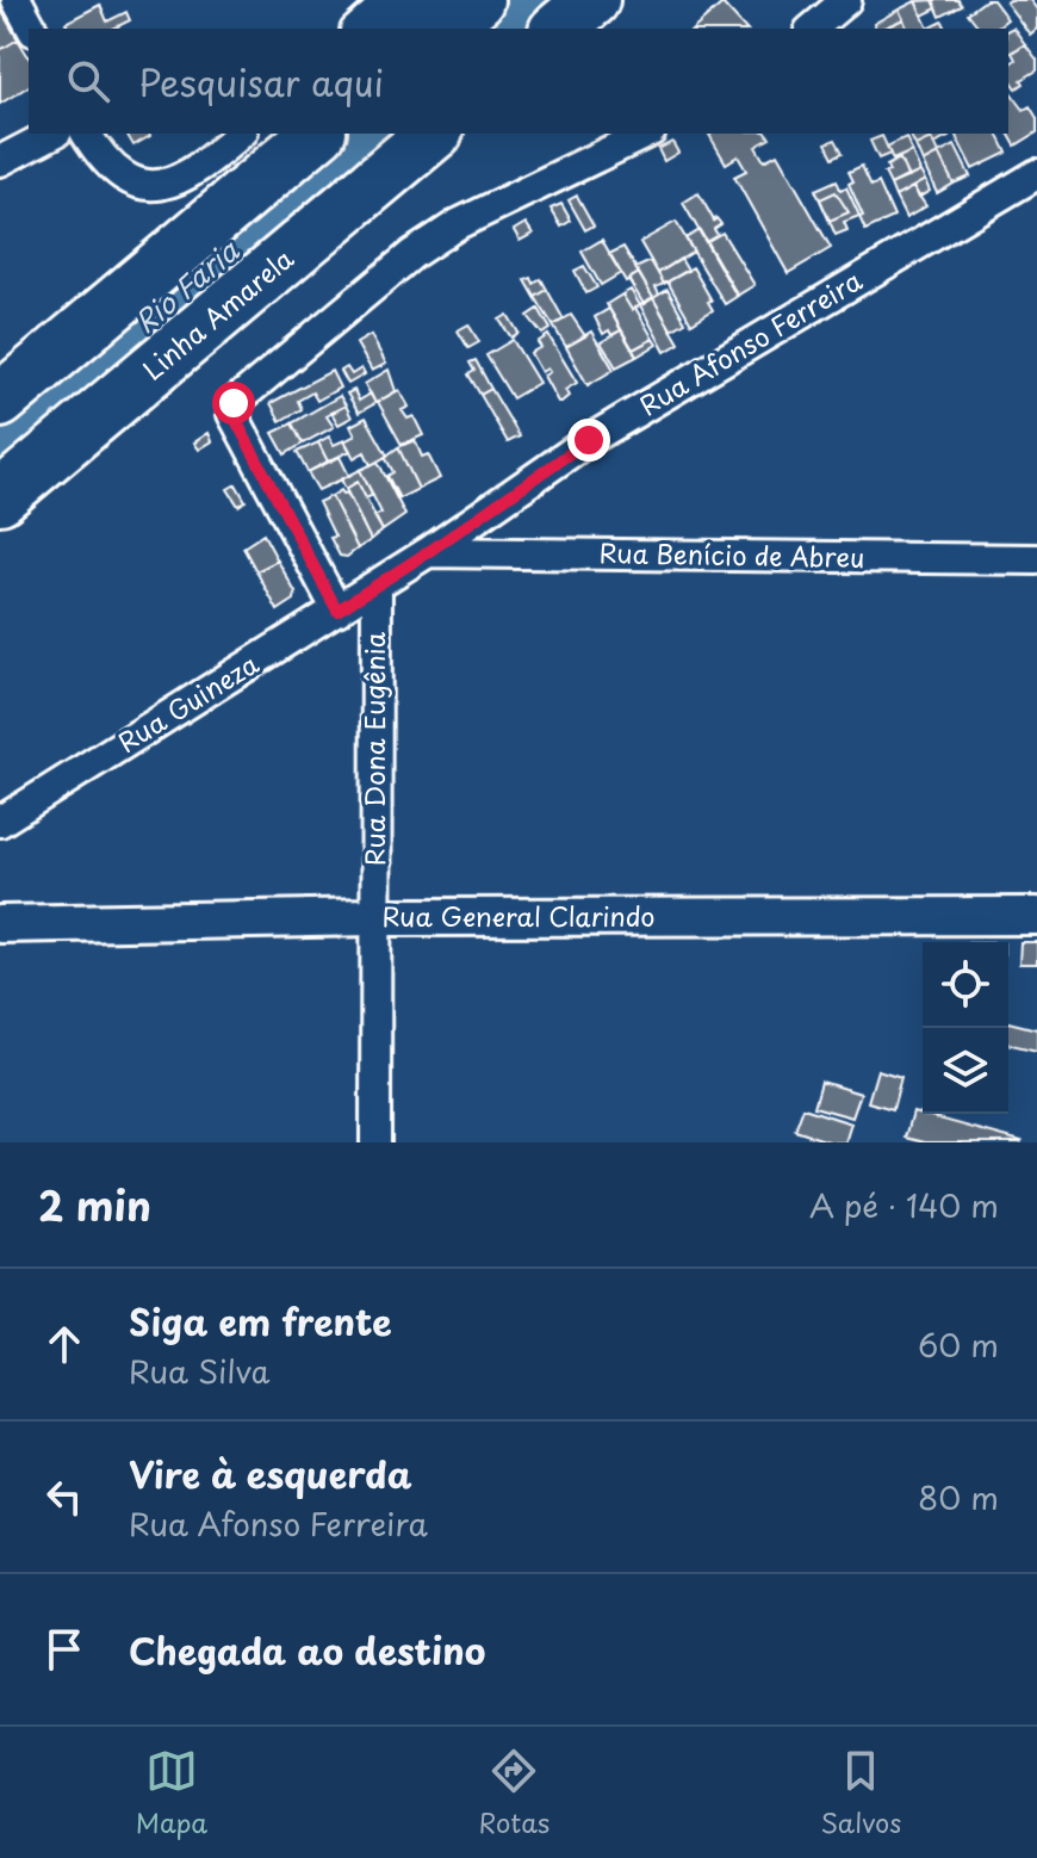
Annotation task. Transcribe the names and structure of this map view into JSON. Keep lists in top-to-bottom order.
{
  "streets": {
    "highway": ["Linha Amarela"],
    "street": [
      "Rua Afonso Ferreira",
      "Rua Benício de Abreu",
      "Rua Guineza",
      "Rua Dona Eugênia",
      "Rua General Clarindo"
    ]
  },
  "crossings": [
    ["Rua Afonso Ferreira", "Rua Benício de Abreu"],
    ["Rua Afonso Ferreira", "Rua Guineza"],
    ["Rua Afonso Ferreira", "Rua Dona Eugênia"],
    ["Rua Guineza", "Rua Dona Eugênia"],
    ["Rua Dona Eugênia", "Rua General Clarindo"]
  ],
  "water": ["Rio Faria"],
  "page": {
    "search": "Pesquisar aqui",
    "heading": ["2 min", "A pé · 140 m"],
    "list": [
      ["Siga em frente", "Rua Silva", "60 m"],
      ["Vire à esquerda", "Rua Afonso Ferreira", "80 m"],
      "Chegada ao destino"
    ],
    "nav": ["Mapa", "Rotas", "Salvos"]
  }
}
